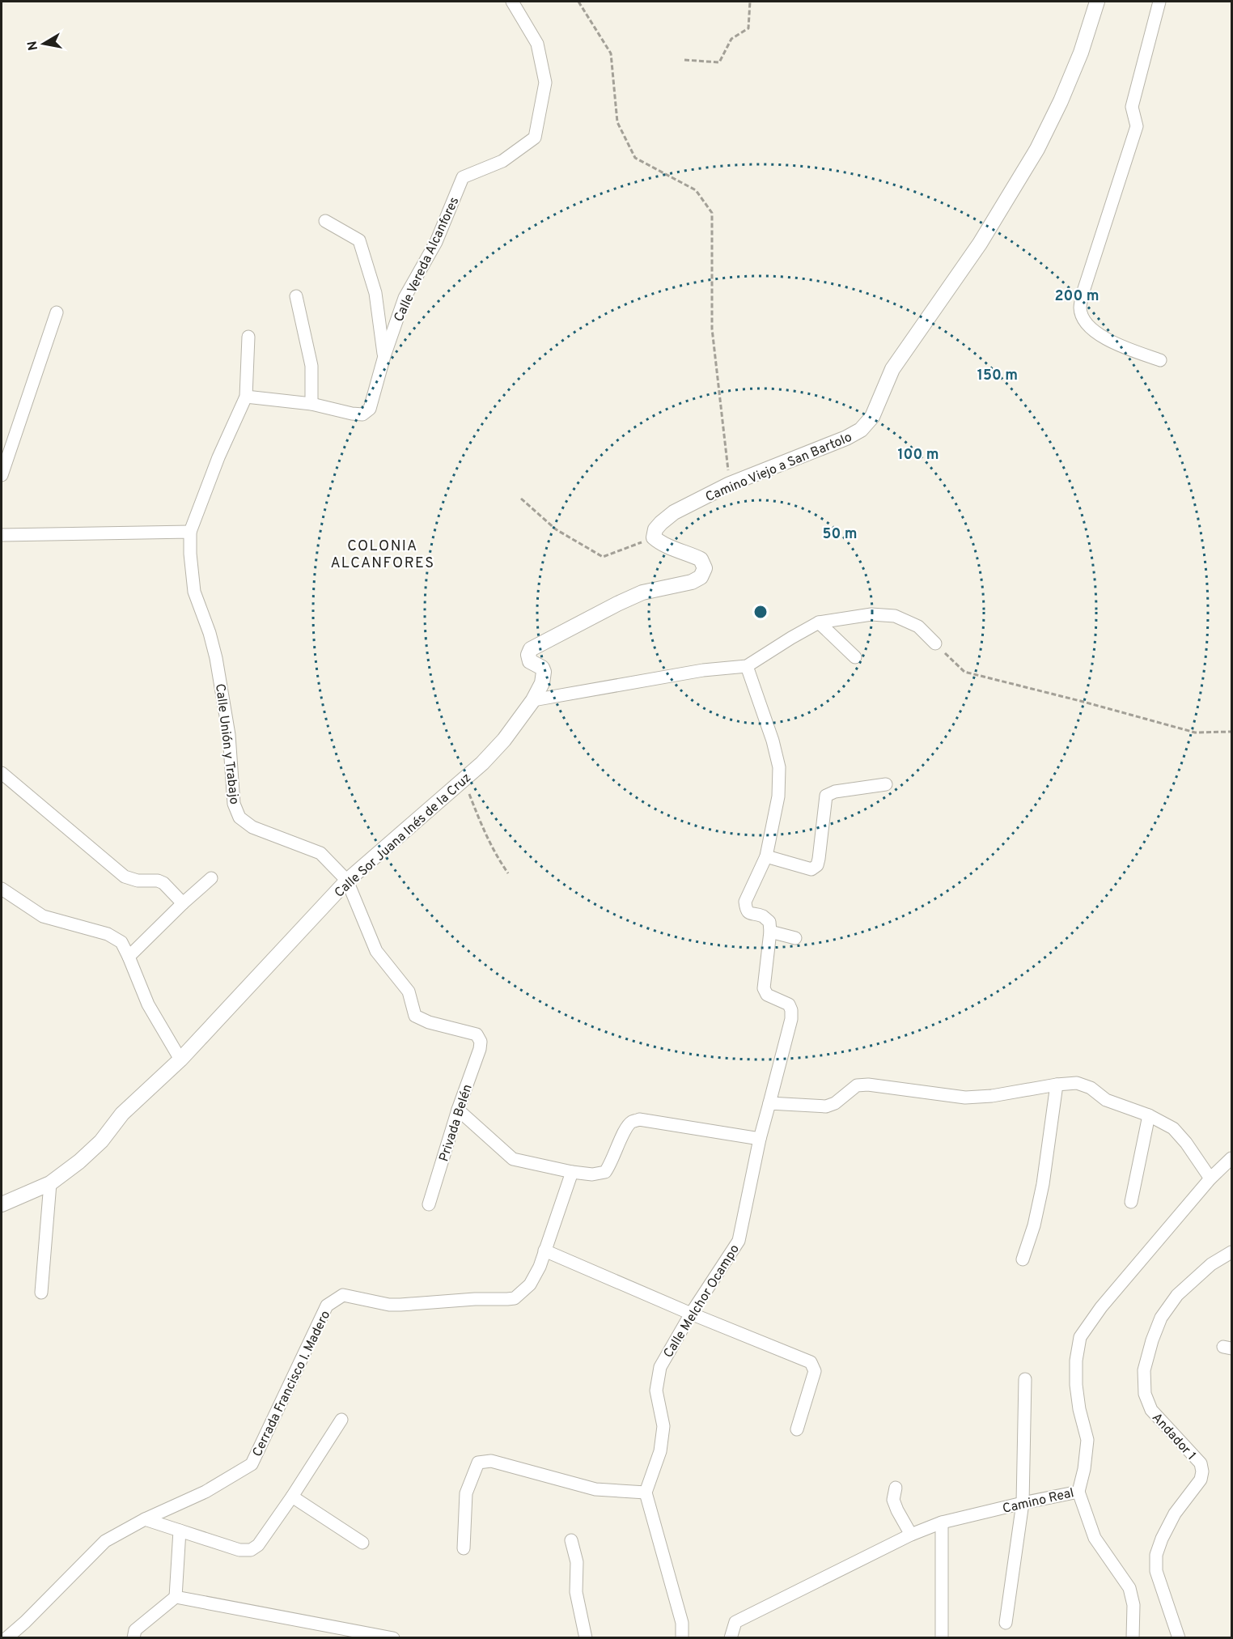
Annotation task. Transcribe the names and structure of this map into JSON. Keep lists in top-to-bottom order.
{
  "streets": {
    "street": [
      "Calle Vereda Alcanfores",
      "Camino Viejo a San Bartolo",
      "Calle Unión y Trabajo",
      "Calle Sor Juana Inés de la Cruz",
      "Privada Belén",
      "Calle Melchor Ocampo",
      "Cerrada Francisco I. Madero",
      "Andador 1",
      "Camino Real"
    ]
  },
  "crossings": [
    ["Calle Unión y Trabajo", "Calle Sor Juana Inés de la Cruz"],
    ["Calle Unión y Trabajo", "Privada Belén"],
    ["Calle Sor Juana Inés de la Cruz", "Privada Belén"]
  ],
  "districts": ["COLONIA ALCANFORES"],
  "north": "left",
  "rings": [
    "200 m",
    "150 m",
    "100 m",
    "50 m"
  ]
}
